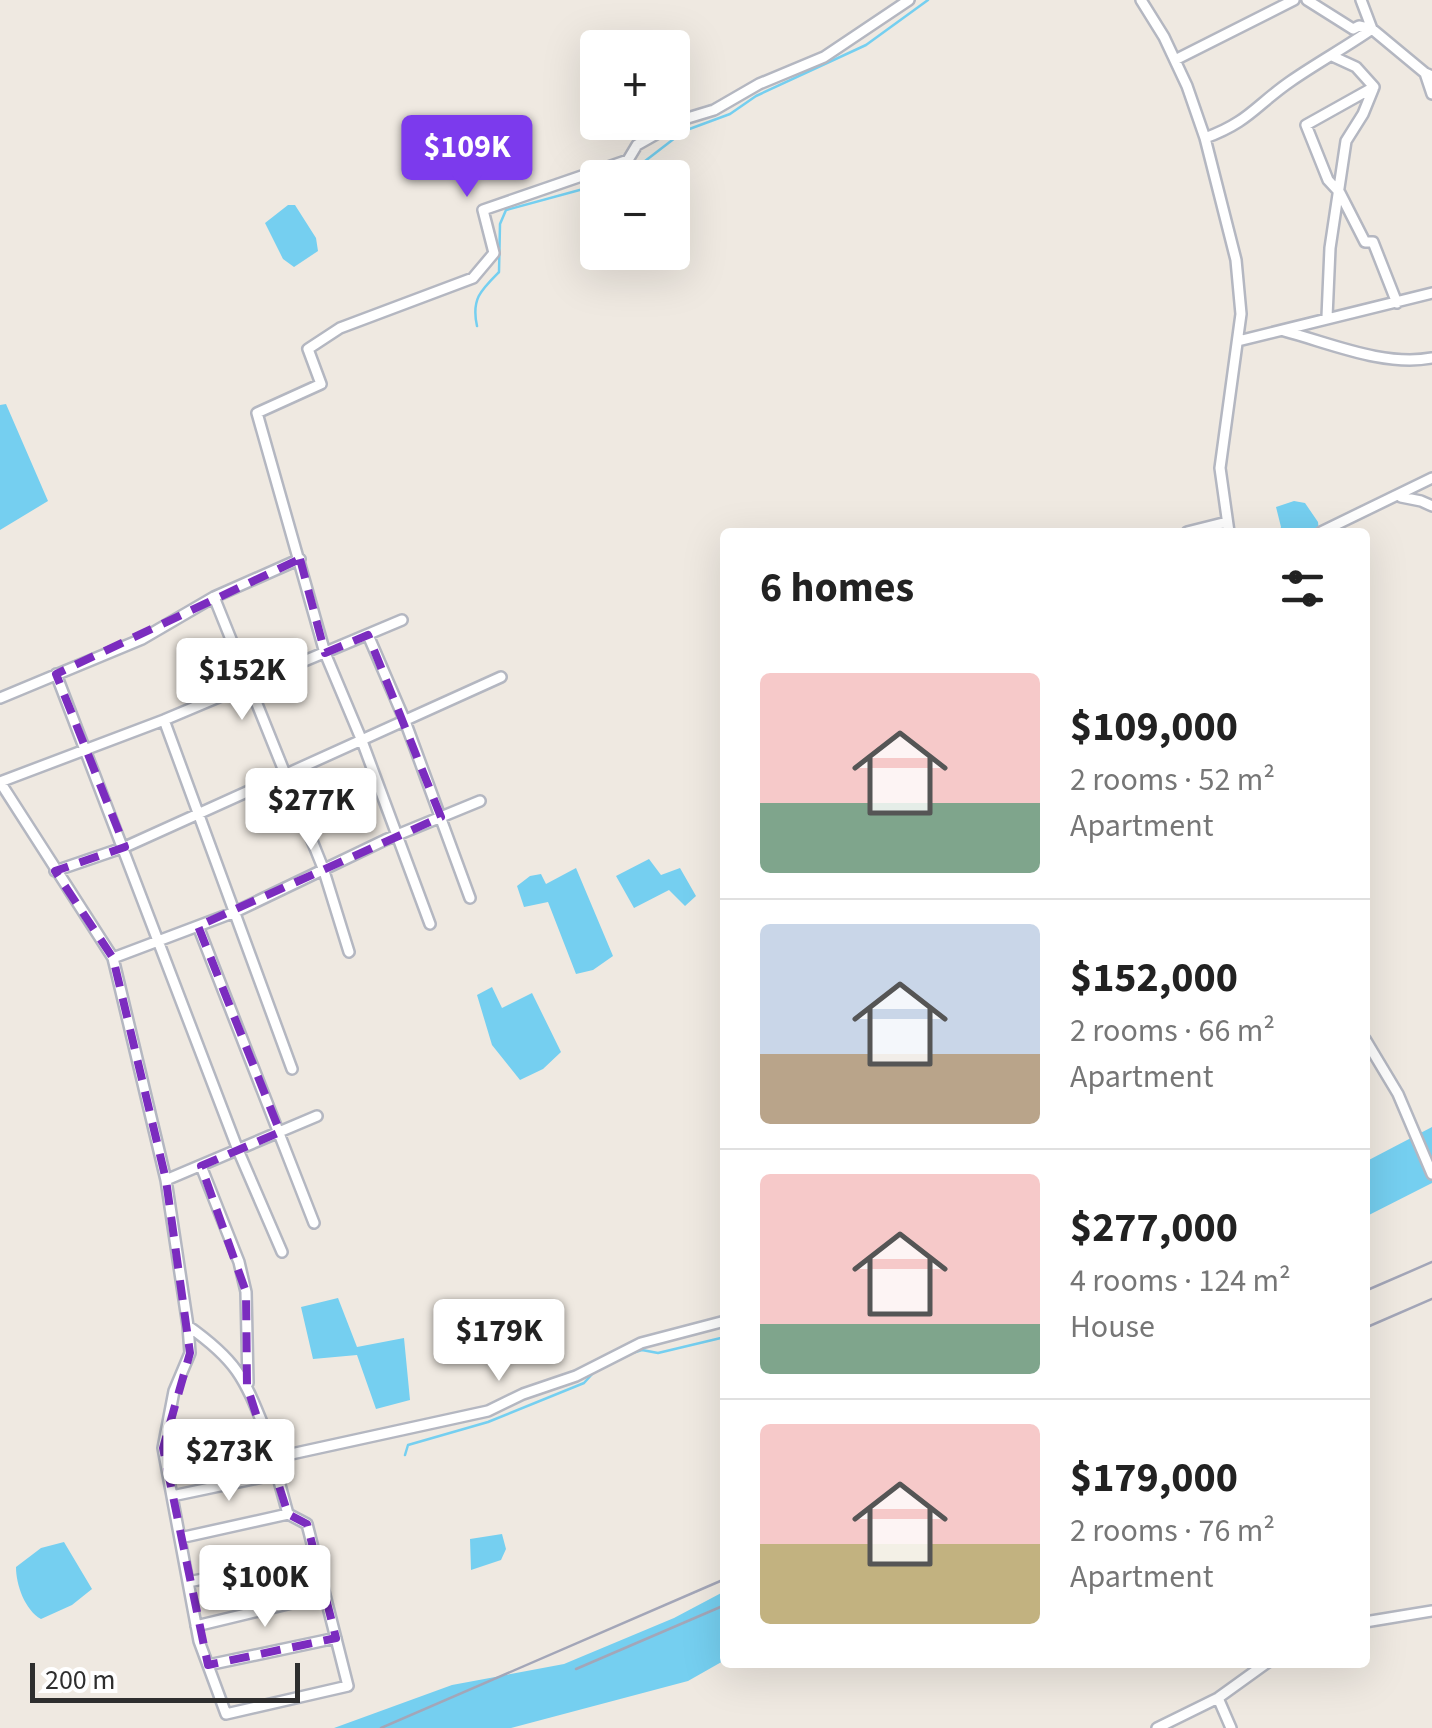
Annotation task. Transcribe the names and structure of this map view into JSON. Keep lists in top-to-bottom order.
{
  "scale_bar": "200 m",
  "page": {
    "map_buttons": ["+", "−"],
    "price": [
      "$109K",
      "$152K",
      "$277K",
      "$179K",
      "$273K",
      "$100K"
    ],
    "heading": "6 homes",
    "list": [
      {
        "name": "$109,000",
        "note": "2 rooms · 52 m² · Apartment"
      },
      {
        "name": "$152,000",
        "note": "2 rooms · 66 m² · Apartment"
      },
      {
        "name": "$277,000",
        "note": "4 rooms · 124 m² · House"
      },
      {
        "name": "$179,000",
        "note": "2 rooms · 76 m² · Apartment"
      }
    ],
    "scale": "200 m"
  }
}
